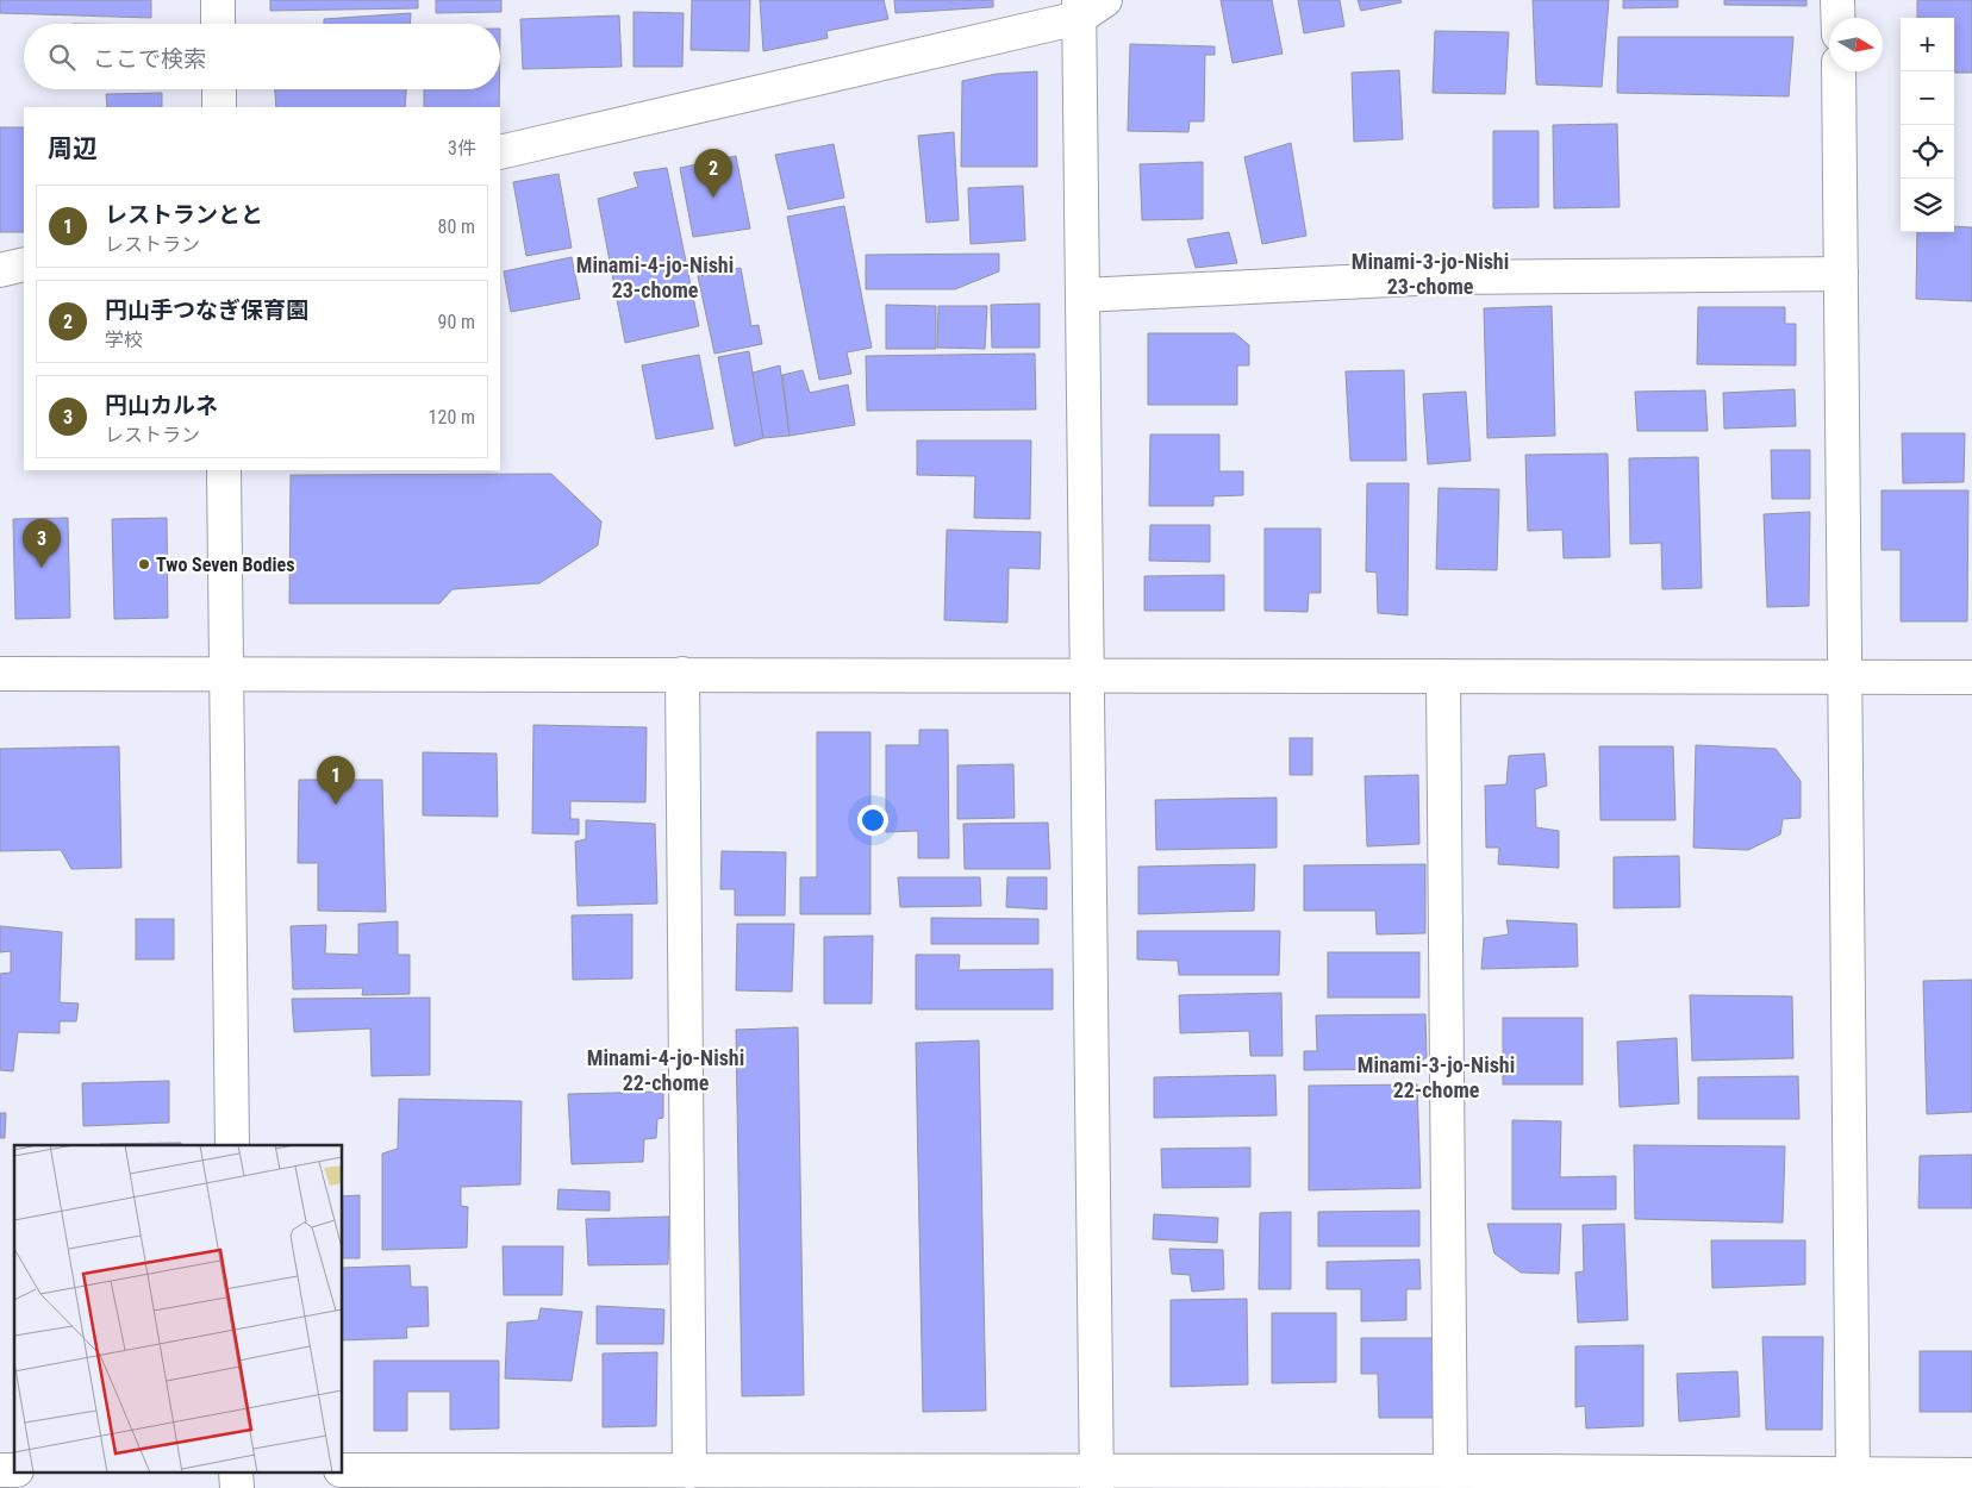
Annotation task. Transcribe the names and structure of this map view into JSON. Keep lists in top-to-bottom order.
{
  "districts": [
    "Minami-3-jo-Nishi 23-chome",
    "Minami-4-jo-Nishi 23-chome",
    "Minami-4-jo-Nishi 22-chome",
    "Minami-3-jo-Nishi 22-chome"
  ],
  "places": ["Two Seven Bodies"],
  "north": "right",
  "page": {
    "map_buttons": ["+", "−"],
    "search": "ここで検索",
    "heading": ["周辺", "3件"],
    "pins": ["2", "3", "1"],
    "list": [
      {
        "mark": "1",
        "name": "レストランとと",
        "note": "レストラン",
        "value": "80 m"
      },
      {
        "mark": "2",
        "name": "円山手つなぎ保育園",
        "note": "学校",
        "value": "90 m"
      },
      {
        "mark": "3",
        "name": "円山カルネ",
        "note": "レストラン",
        "value": "120 m"
      }
    ]
  }
}
